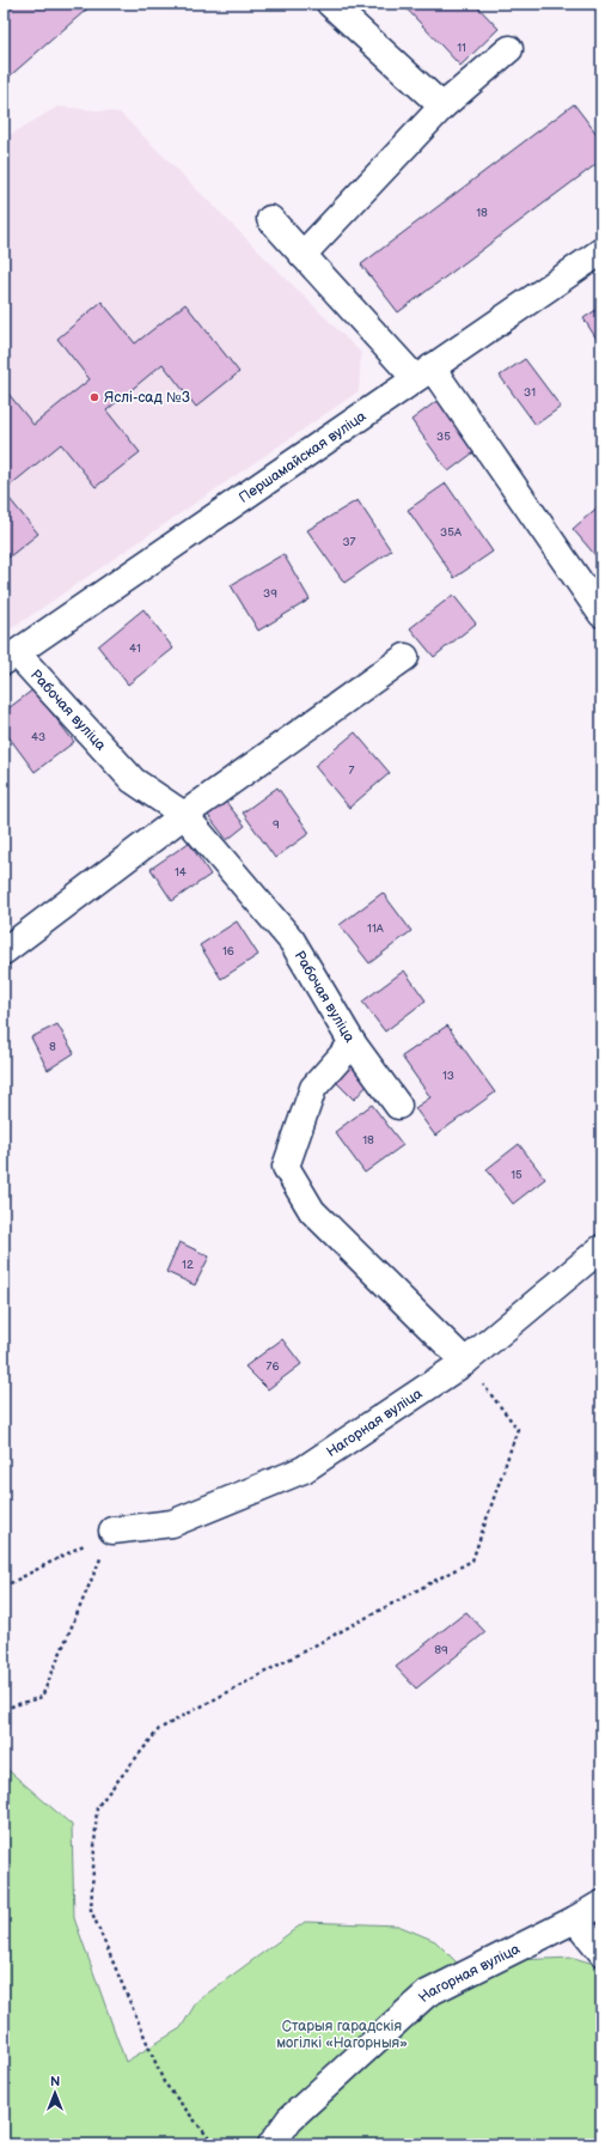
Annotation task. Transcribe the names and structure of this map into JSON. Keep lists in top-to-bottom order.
{
  "streets": {
    "street": ["Першамайская вуліца", "Рабочая вуліца", "Нагорная вуліца"]
  },
  "crossings": [
    ["Першамайская вуліца", "Рабочая вуліца"],
    ["Рабочая вуліца", "Нагорная вуліца"]
  ],
  "parks": ["Старыя гарадскія могілкі «Нагорныя»"],
  "places": ["Яслі-сад №3"],
  "house_numbers": [
    "11",
    "18",
    "31",
    "35",
    "35А",
    "37",
    "39",
    "41",
    "43",
    "7",
    "9",
    "14",
    "11А",
    "16",
    "8",
    "13",
    "18",
    "15",
    "12",
    "76",
    "89"
  ],
  "north": "top"
}
